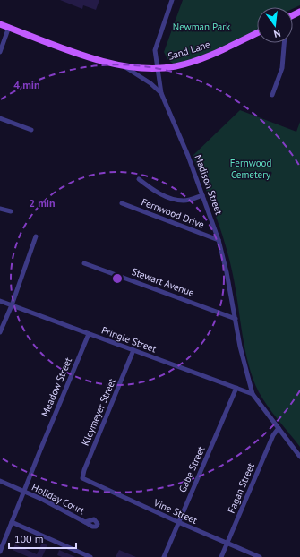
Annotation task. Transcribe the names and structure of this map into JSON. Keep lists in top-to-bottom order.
{
  "streets": {
    "main road": ["Sand Lane"],
    "street": [
      "Madison Street",
      "Fernwood Drive",
      "Stewart Avenue",
      "Pringle Street",
      "Meadow Street",
      "Kleymeyer Street",
      "Gabe Street",
      "Fagan Street",
      "Holiday Court",
      "Vine Street"
    ]
  },
  "crossings": [
    ["Sand Lane", "Madison Street"],
    ["Madison Street", "Fernwood Drive"],
    ["Madison Street", "Stewart Avenue"],
    ["Madison Street", "Pringle Street"],
    ["Madison Street", "Fagan Street"],
    ["Pringle Street", "Meadow Street"],
    ["Pringle Street", "Kleymeyer Street"],
    ["Pringle Street", "Gabe Street"],
    ["Meadow Street", "Holiday Court"],
    ["Kleymeyer Street", "Vine Street"],
    ["Gabe Street", "Vine Street"],
    ["Fagan Street", "Vine Street"]
  ],
  "parks": ["Newman Park", "Fernwood Cemetery"],
  "scale_bar": "100 m",
  "north": "bottom",
  "rings": ["4 min", "2 min"]
}
